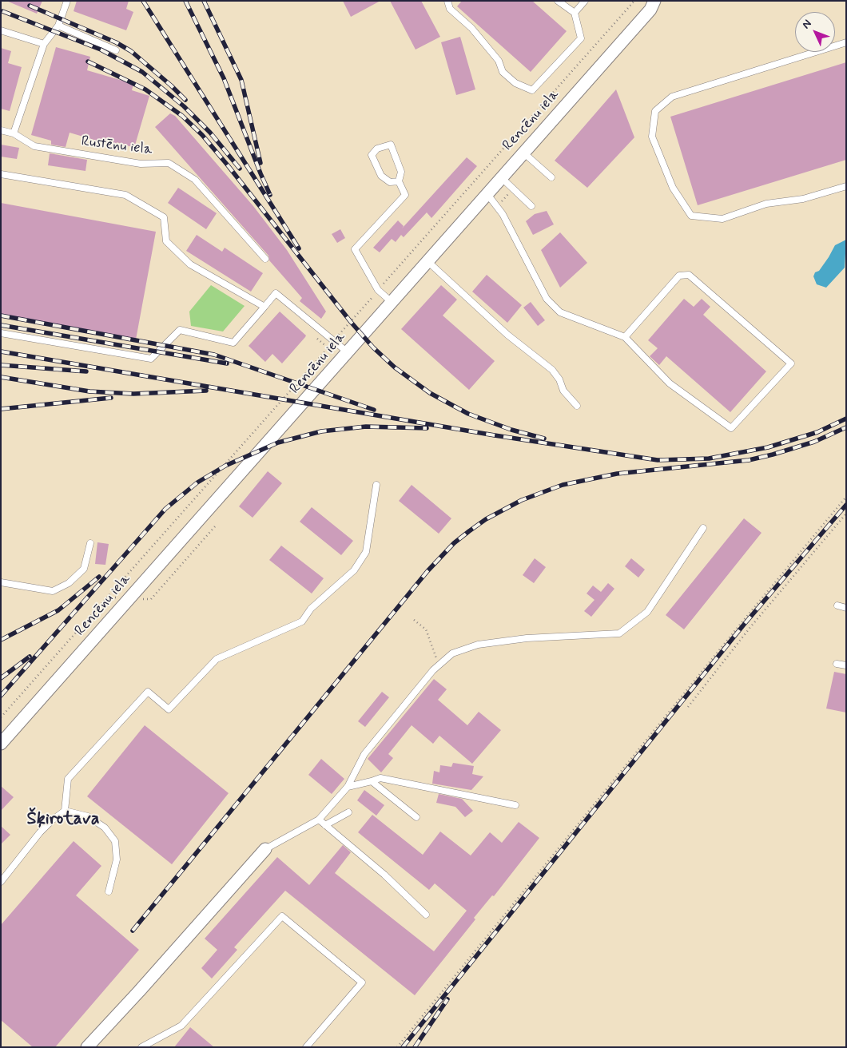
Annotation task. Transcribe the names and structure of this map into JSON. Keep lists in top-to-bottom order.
{
  "streets": {
    "street": ["Rencēnu iela"],
    "lane": ["Rustēnu iela"]
  },
  "districts": ["Šķirotava"],
  "north": "top left"
}
